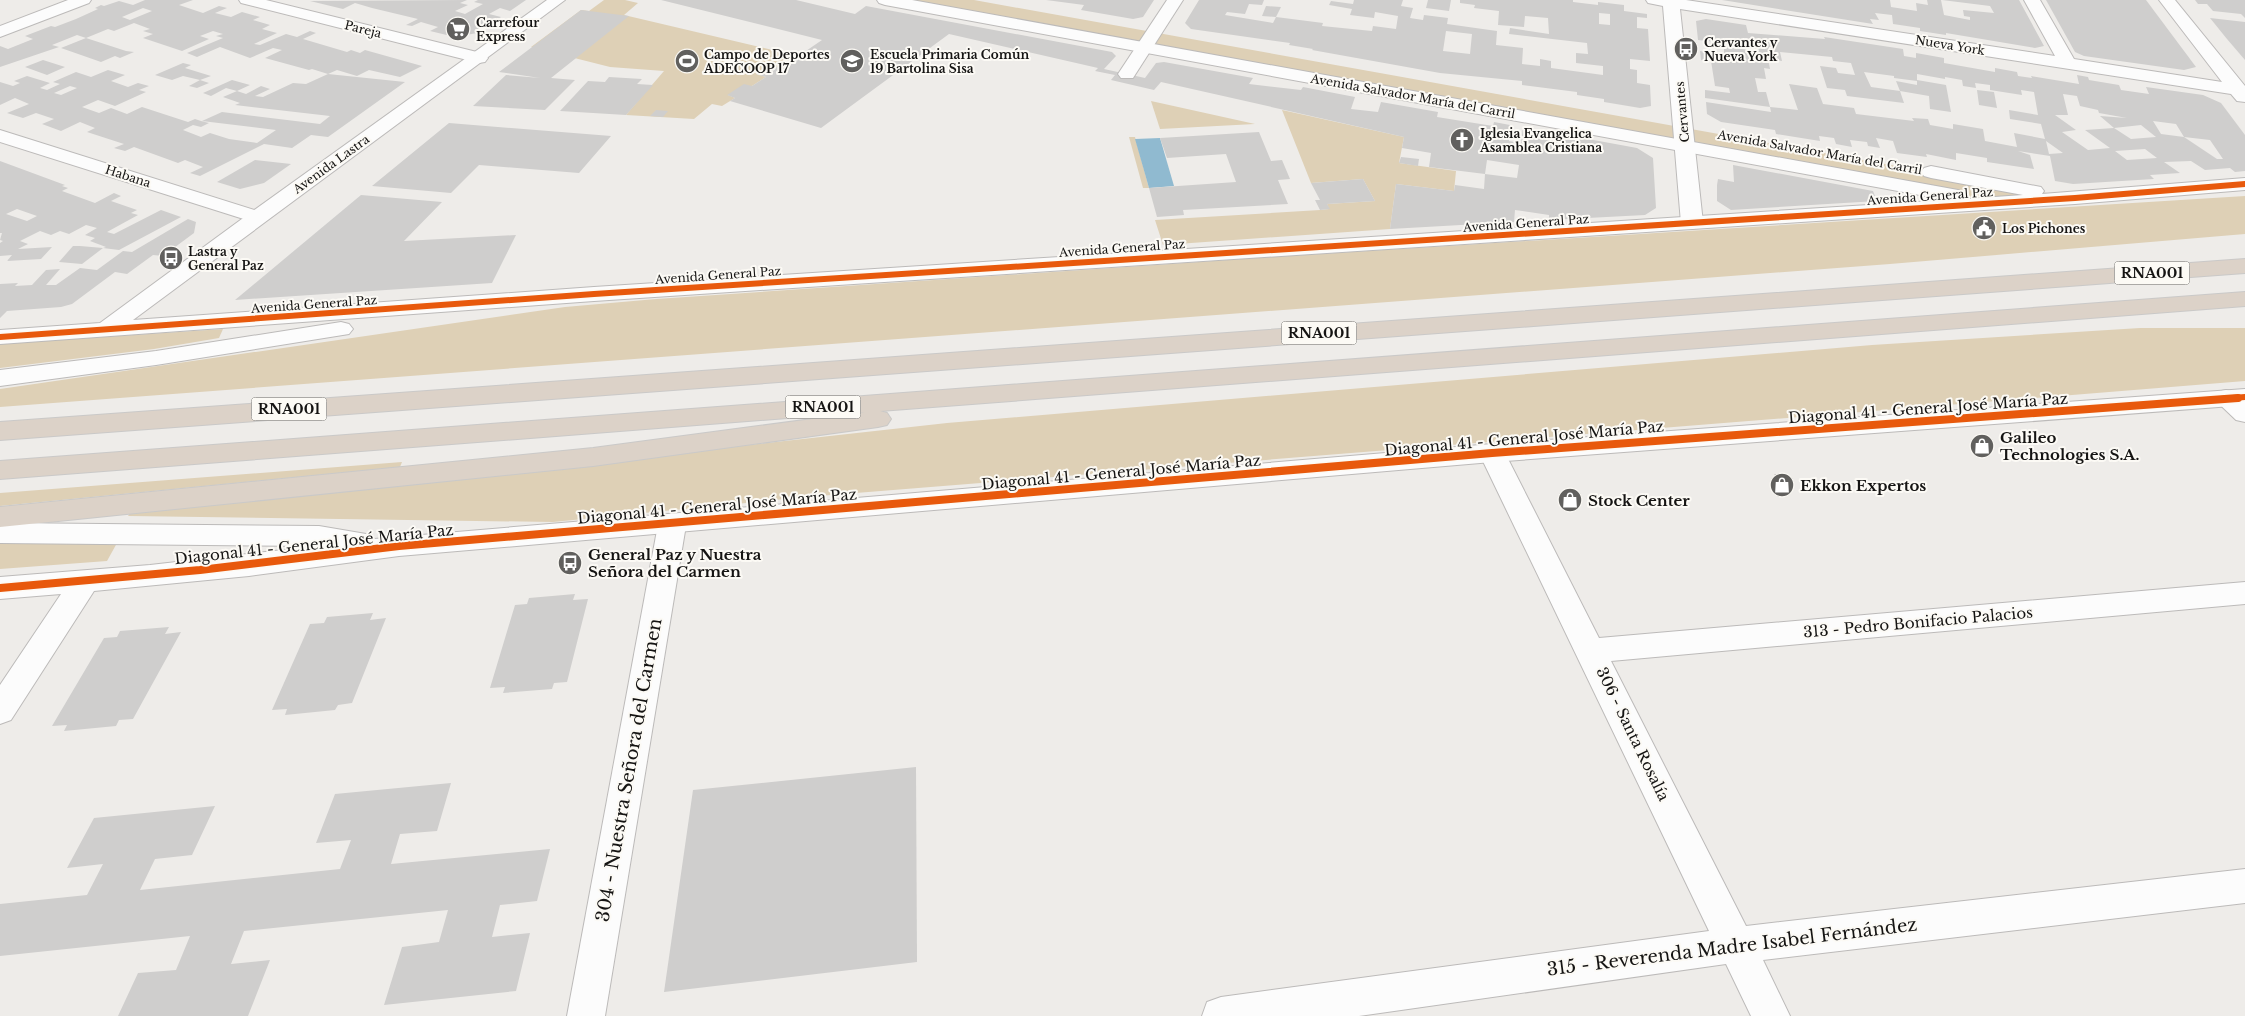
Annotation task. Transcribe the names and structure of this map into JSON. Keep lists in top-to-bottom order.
{
  "streets": {
    "highway": ["RNA001"],
    "street": [
      "Pareja",
      "Nueva York",
      "Avenida Salvador María del Carril",
      "Cervantes",
      "Avenida Lastra",
      "Habana",
      "Avenida General Paz",
      "Diagonal 41 - General José María Paz",
      "313 - Pedro Bonifacio Palacios",
      "306 - Santa Rosalía",
      "304 - Nuestra Señora del Carmen",
      "315 - Reverenda Madre Isabel Fernández"
    ]
  },
  "crossings": [
    ["Pareja", "Avenida Lastra"],
    ["Nueva York", "Cervantes"],
    ["Avenida Salvador María del Carril", "Cervantes"],
    ["Avenida Salvador María del Carril", "Avenida General Paz"],
    ["Cervantes", "Avenida General Paz"],
    ["Avenida Lastra", "Habana"],
    ["Avenida Lastra", "Avenida General Paz"],
    ["Diagonal 41 - General José María Paz", "306 - Santa Rosalía"],
    ["Diagonal 41 - General José María Paz", "304 - Nuestra Señora del Carmen"],
    ["313 - Pedro Bonifacio Palacios", "306 - Santa Rosalía"],
    ["306 - Santa Rosalía", "315 - Reverenda Madre Isabel Fernández"]
  ],
  "places": {
    "supermarket": ["Carrefour Express"],
    "bus stop": ["Cervantes y Nueva York", "Lastra y General Paz", "General Paz y Nuestra Señora del Carmen"],
    "sports": ["Campo de Deportes ADECOOP 17"],
    "school or university": ["Escuela Primaria Común 19 Bartolina Sisa"],
    "church": ["Iglesia Evangelica Asamblea Cristiana"],
    "public building": ["Los Pichones"],
    "shop": ["Galileo Technologies S.A.", "Ekkon Expertos", "Stock Center"]
  }
}
